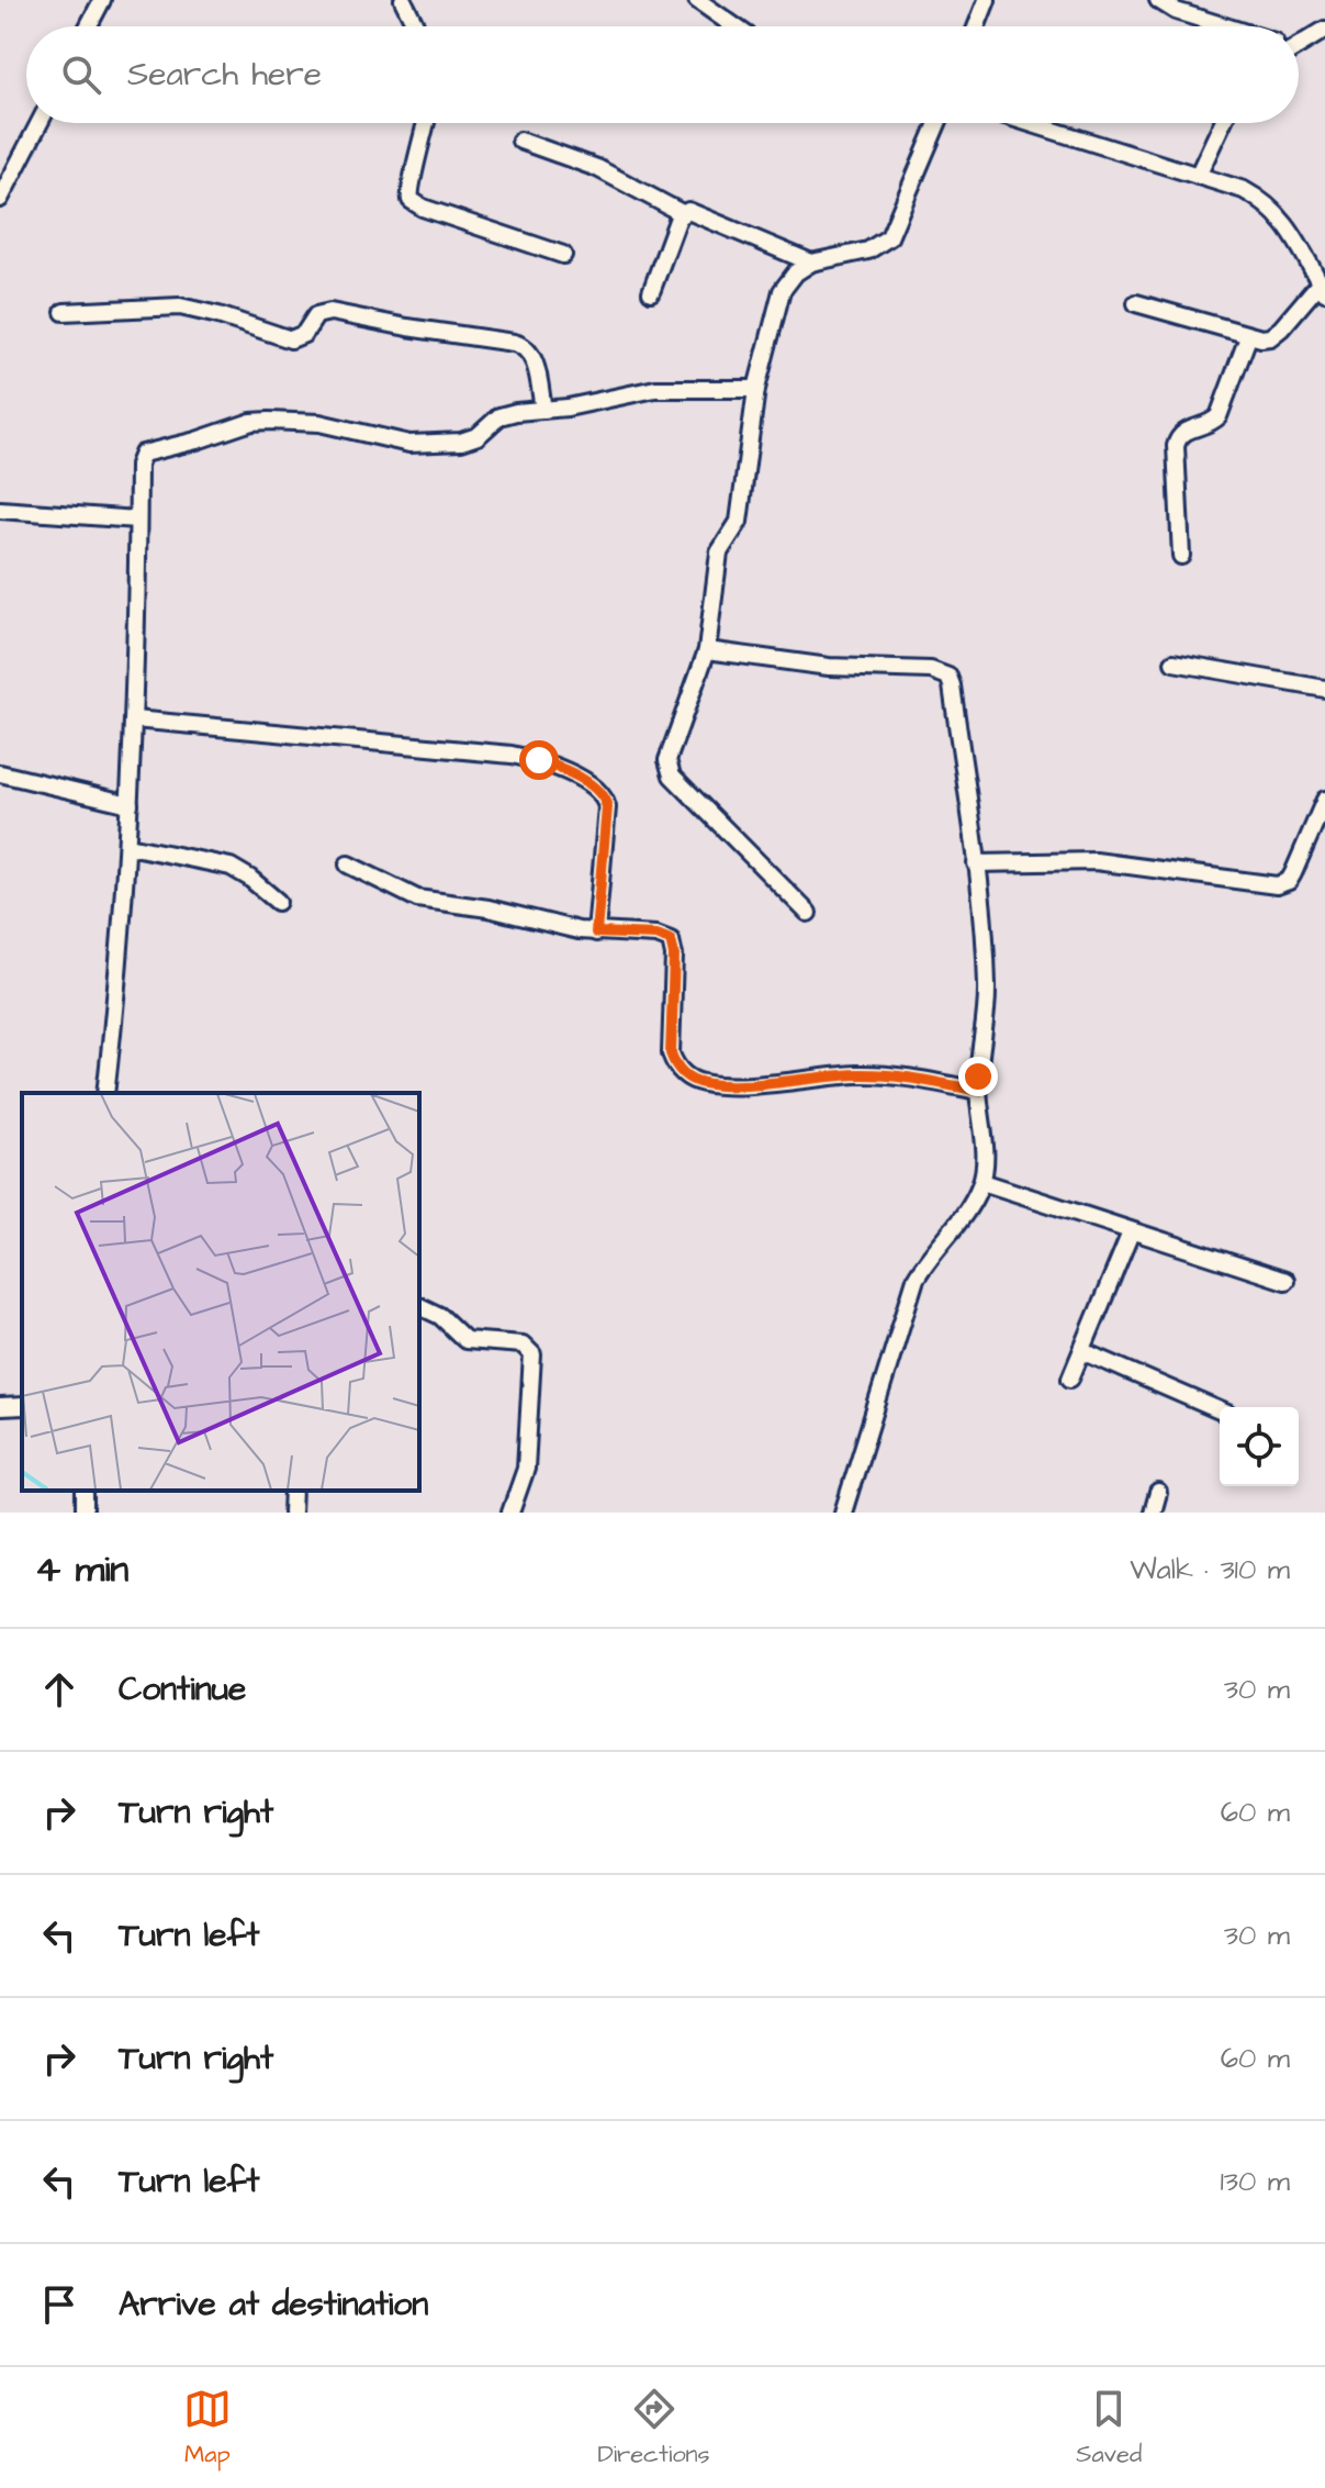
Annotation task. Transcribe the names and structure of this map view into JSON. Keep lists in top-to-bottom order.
{
  "page": {
    "search": "Search here",
    "heading": ["4 min", "Walk · 310 m"],
    "list": [
      ["Continue", "30 m"],
      ["Turn right", "60 m"],
      ["Turn left", "30 m"],
      ["Turn right", "60 m"],
      ["Turn left", "130 m"],
      "Arrive at destination"
    ],
    "nav": ["Map", "Directions", "Saved"]
  }
}
